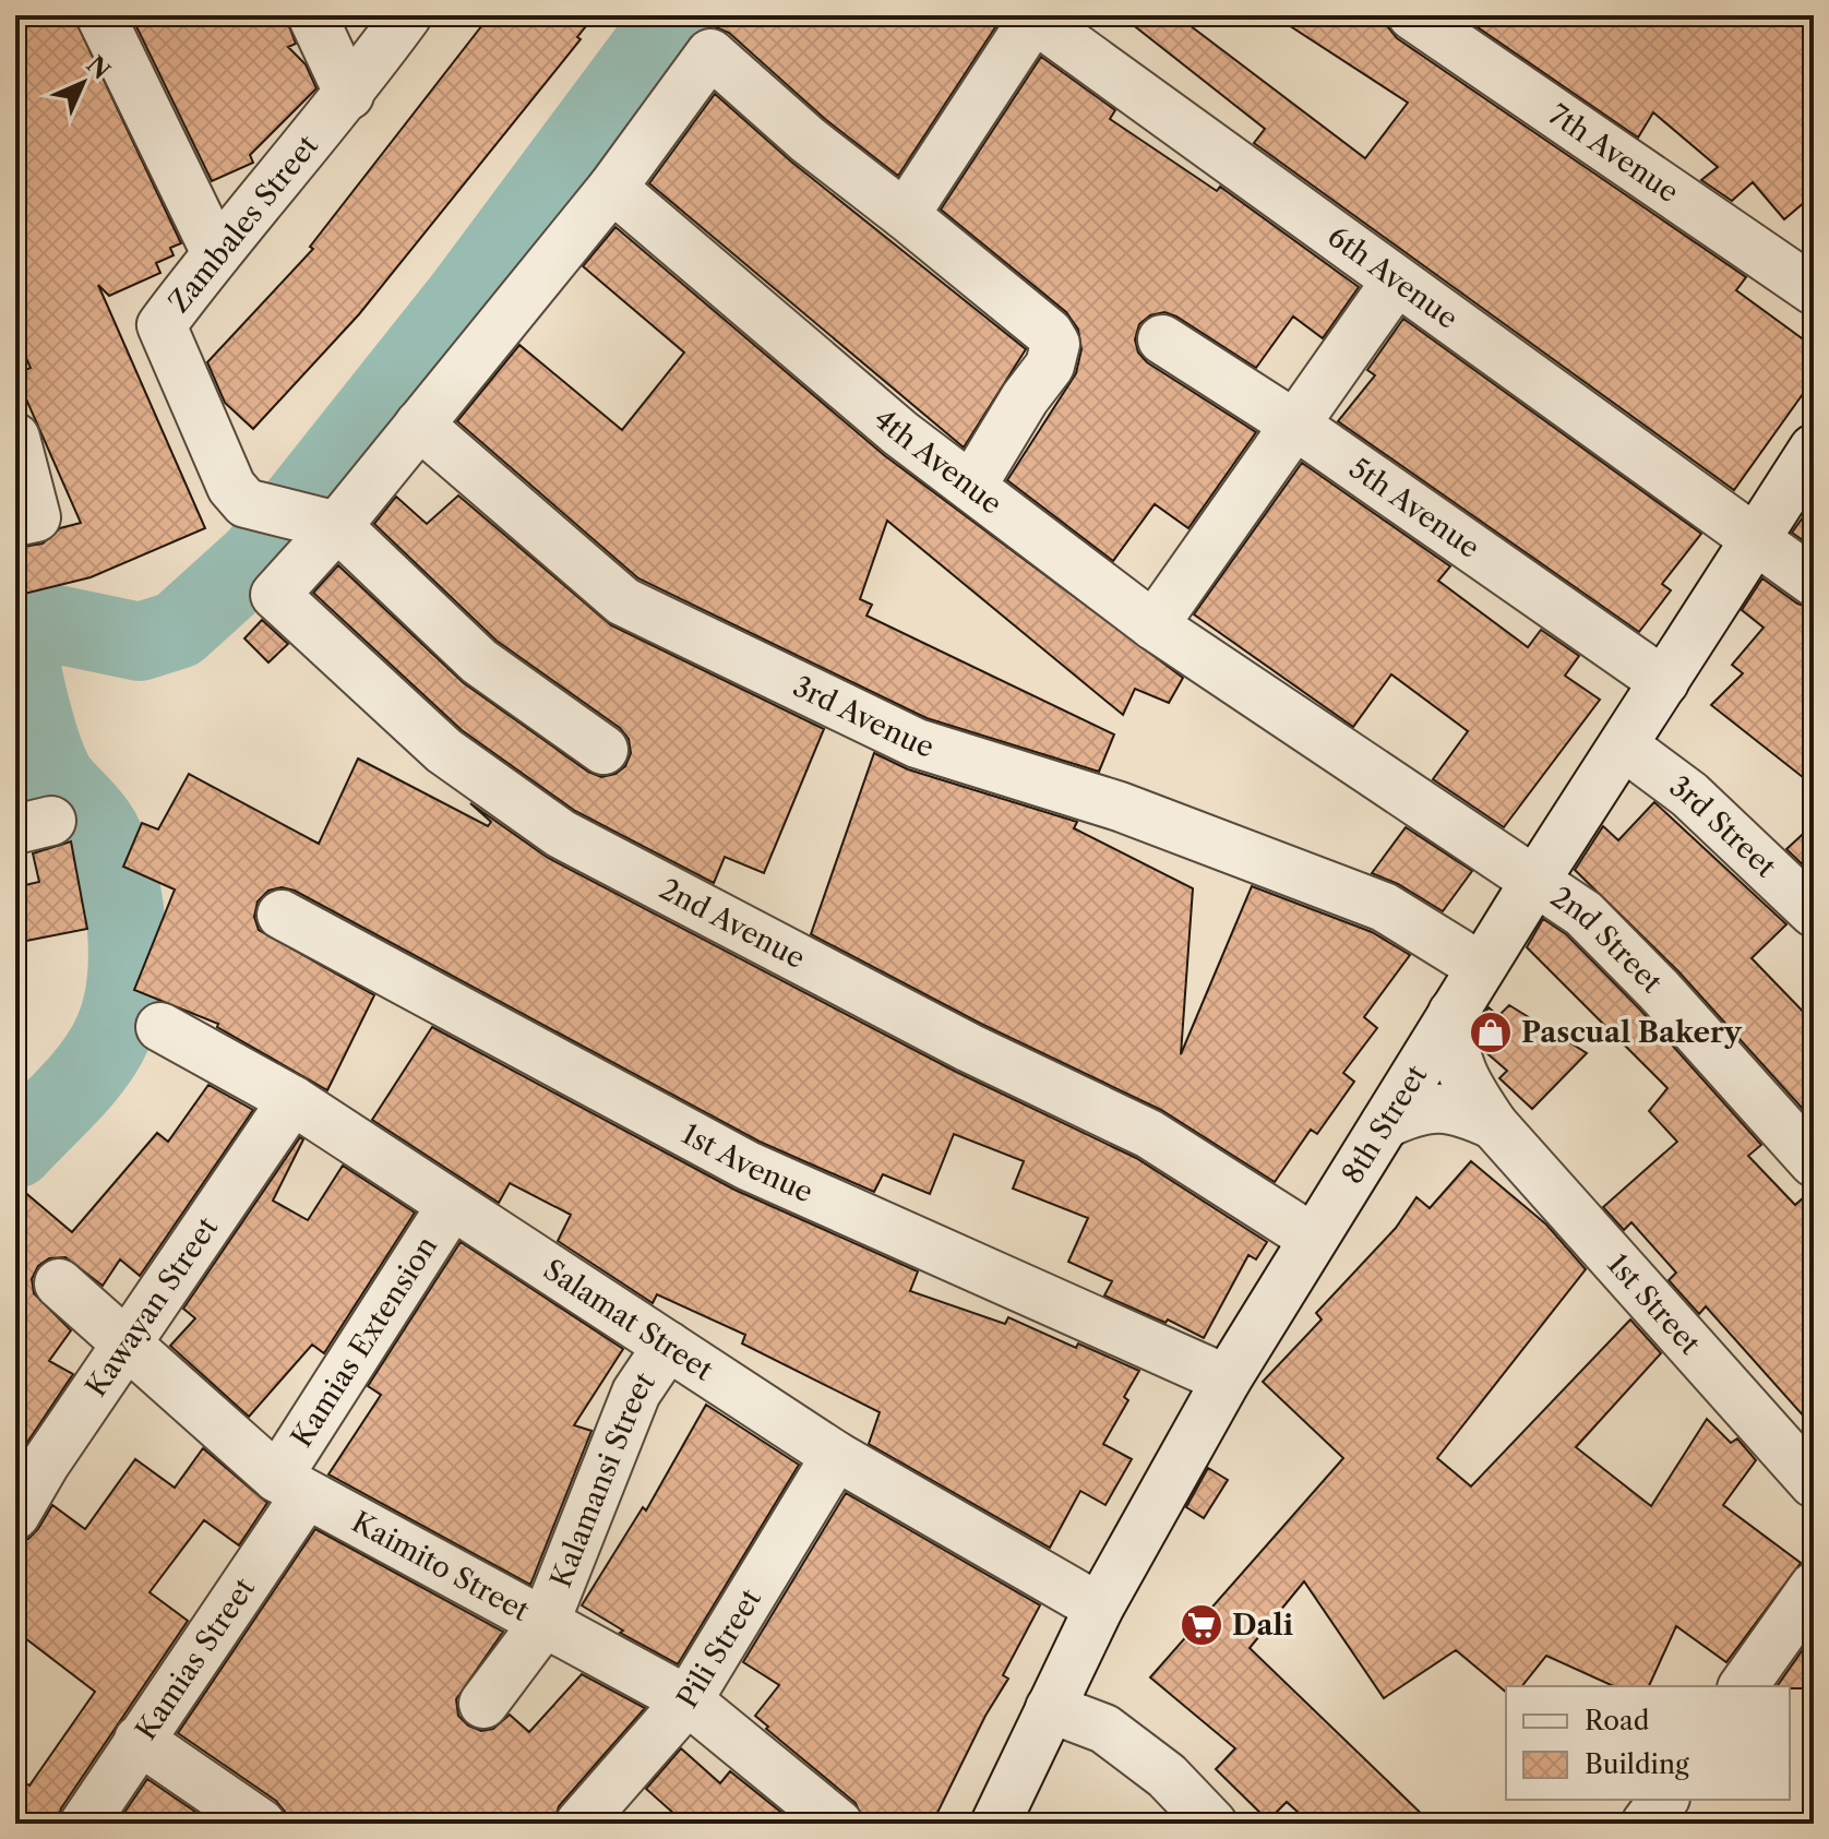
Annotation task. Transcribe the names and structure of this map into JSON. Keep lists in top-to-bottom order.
{
  "streets": {
    "street": [
      "7th Avenue",
      "Zambales Street",
      "6th Avenue",
      "4th Avenue",
      "5th Avenue",
      "3rd Avenue",
      "3rd Street",
      "2nd Avenue",
      "2nd Street",
      "8th Street",
      "1st Avenue",
      "1st Street",
      "Kawayan Street",
      "Salamat Street",
      "Kamias Extension",
      "Kalamansi Street",
      "Kaimito Street",
      "Pili Street",
      "Kamias Street"
    ]
  },
  "crossings": [
    ["Zambales Street", "2nd Avenue"],
    ["6th Avenue", "8th Street"],
    ["4th Avenue", "2nd Street"],
    ["4th Avenue", "8th Street"],
    ["5th Avenue", "8th Street"],
    ["3rd Avenue", "8th Street"],
    ["3rd Street", "8th Street"],
    ["2nd Avenue", "8th Street"],
    ["2nd Street", "8th Street"],
    ["8th Street", "1st Avenue"],
    ["8th Street", "1st Street"],
    ["8th Street", "Salamat Street"],
    ["Kawayan Street", "Salamat Street"],
    ["Kawayan Street", "Kaimito Street"],
    ["Salamat Street", "Kamias Extension"],
    ["Salamat Street", "Kalamansi Street"],
    ["Salamat Street", "Pili Street"],
    ["Kamias Extension", "Kaimito Street"],
    ["Kamias Extension", "Kamias Street"],
    ["Kalamansi Street", "Kaimito Street"],
    ["Kaimito Street", "Pili Street"],
    ["Kaimito Street", "Kamias Street"]
  ],
  "places": {
    "shop": ["Pascual Bakery"],
    "supermarket": ["Dali"]
  },
  "legend": ["Road", "Building"],
  "north": "top right"
}
